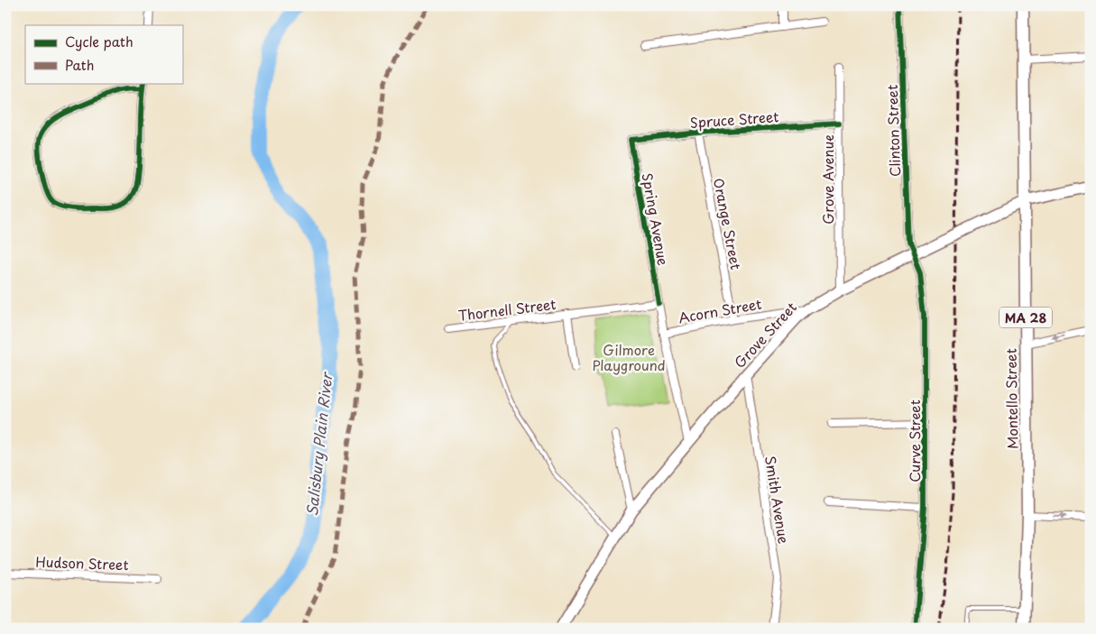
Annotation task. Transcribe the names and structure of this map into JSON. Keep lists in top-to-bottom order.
{
  "streets": {
    "main road": ["MA 28", "Grove Street", "Montello Street"],
    "street": [
      "Spruce Street",
      "Clinton Street",
      "Grove Avenue",
      "Spring Avenue",
      "Orange Street",
      "Thornell Street",
      "Acorn Street",
      "Curve Street",
      "Smith Avenue",
      "Hudson Street"
    ]
  },
  "crossings": [
    ["Spruce Street", "Grove Avenue"],
    ["Spruce Street", "Spring Avenue"],
    ["Spruce Street", "Orange Street"],
    ["Clinton Street", "Grove Street"],
    ["Clinton Street", "Curve Street"],
    ["Grove Avenue", "Grove Street"],
    ["Spring Avenue", "Acorn Street"],
    ["Spring Avenue", "Grove Street"],
    ["Orange Street", "Acorn Street"],
    ["Acorn Street", "Grove Street"],
    ["Grove Street", "Montello Street"],
    ["Grove Street", "Curve Street"],
    ["Grove Street", "Smith Avenue"]
  ],
  "water": ["Salisbury Plain River"],
  "parks": ["Gilmore Playground"],
  "legend": ["Cycle path", "Path"]
}
